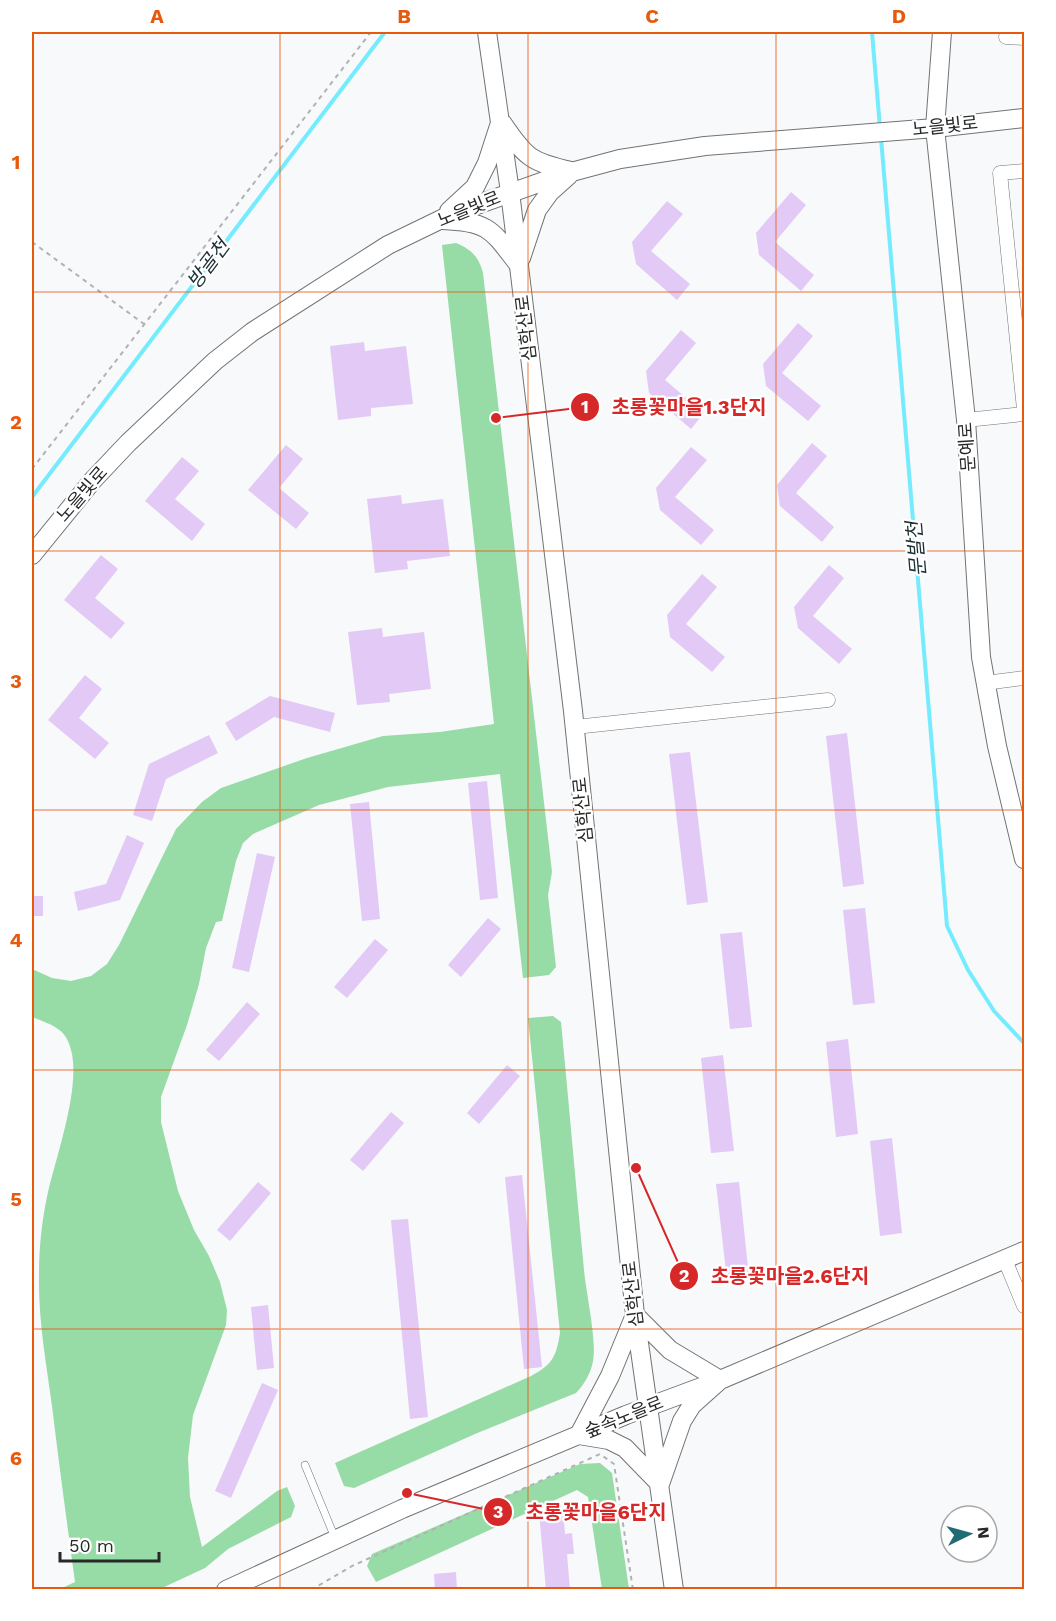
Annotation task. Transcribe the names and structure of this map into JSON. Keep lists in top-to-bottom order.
{
  "streets": {
    "street": [
      "노을빛로",
      "심학산로",
      "문예로",
      "숲속노을로"
    ]
  },
  "crossings": [
    ["노을빛로", "심학산로"],
    ["노을빛로", "문예로"],
    ["심학산로", "숲속노을로"]
  ],
  "water": ["방골천", "문발천"],
  "places": ["초롱꽃마을1.3단지", "초롱꽃마을2.6단지", "초롱꽃마을6단지"],
  "scale_bar": "50 m",
  "north": "right",
  "grid": {
    "columns": [
      "A",
      "B",
      "C",
      "D"
    ],
    "rows": [
      "1",
      "2",
      "3",
      "4",
      "5",
      "6"
    ]
  }
}
